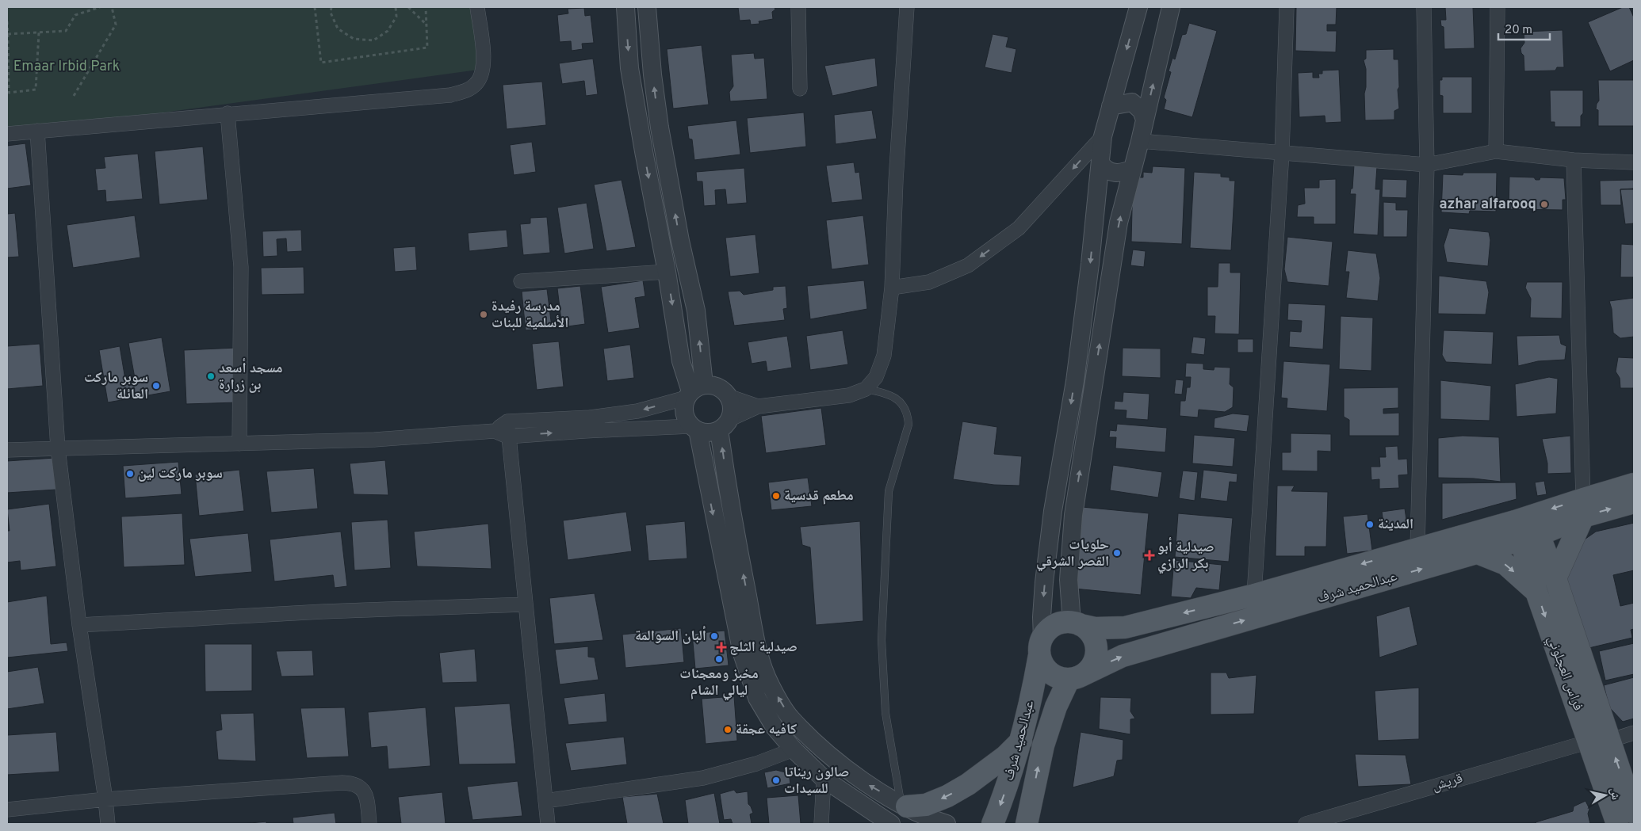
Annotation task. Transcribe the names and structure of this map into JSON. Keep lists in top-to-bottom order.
{
  "streets": {
    "main road": ["عبدالحميد شرف", "فراس العجلوني"],
    "street": ["قريش"]
  },
  "crossings": [
    ["عبدالحميد شرف", "فراس العجلوني"],
    ["فراس العجلوني", "قريش"]
  ],
  "parks": ["Emaar Irbid Park"],
  "places": {
    "other": [
      "azhar alfarooq",
      "مدرسة رفيدة الأسلمية للبنات",
      "مسجد أسعد بن زرارة",
      "سوبر ماركت العائلة",
      "سوبر ماركت لين",
      "مطعم قدسية",
      "المدينة",
      "حلويات القصر الشرقي",
      "ألبان السوالمة",
      "مخبز ومعجنات ليالي الشام",
      "كافيه عجقة",
      "صالون ريناتا للسيدات"
    ],
    "health": ["صيدلية أبو بكر الرازي", "صيدلية الثلج"]
  },
  "scale_bar": "20 m",
  "north": "right"
}
